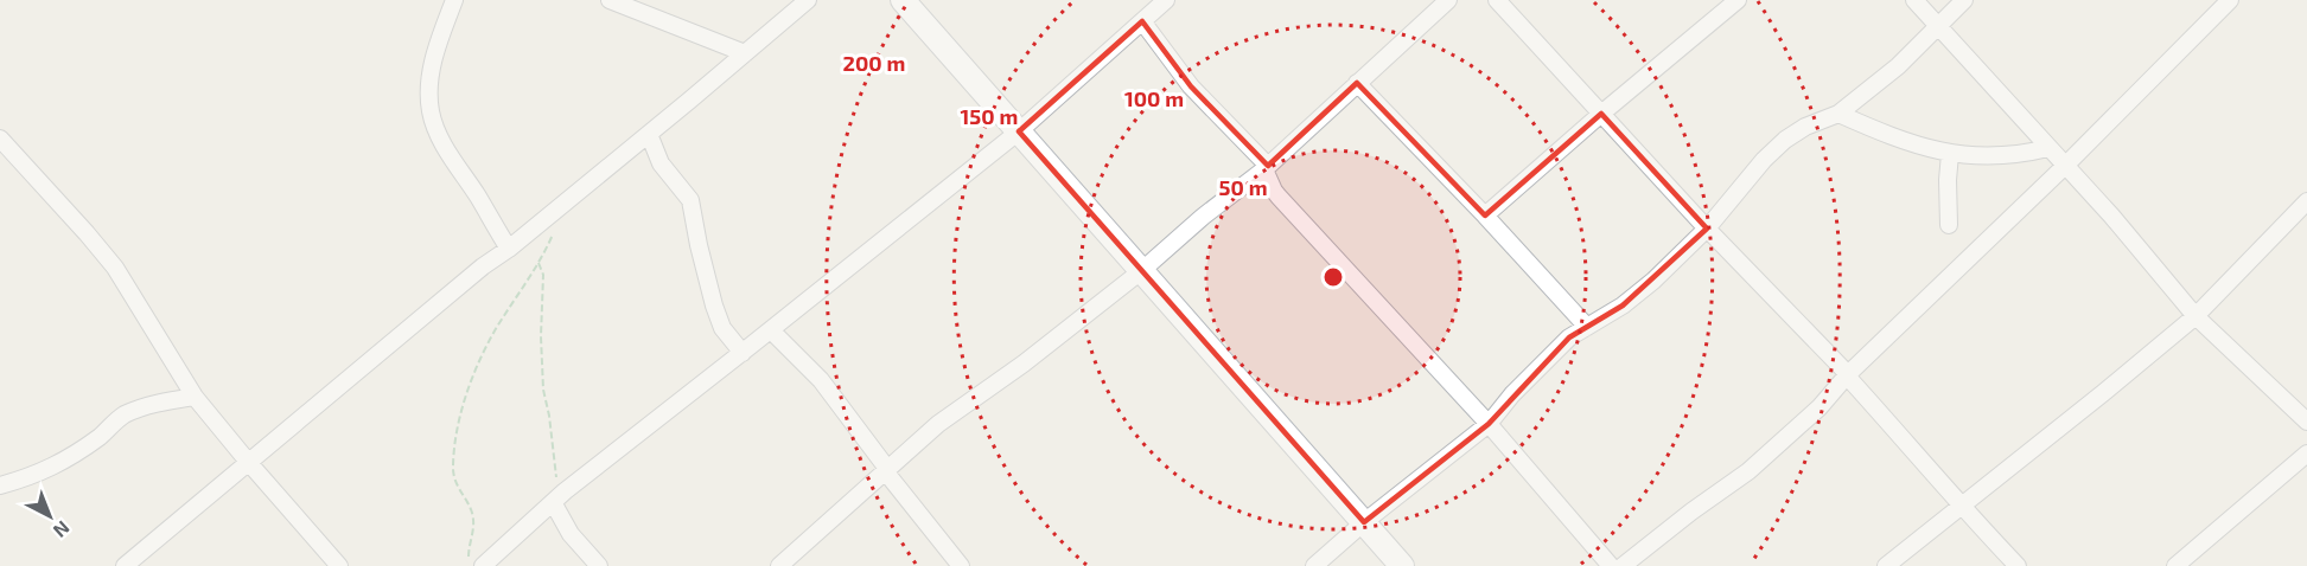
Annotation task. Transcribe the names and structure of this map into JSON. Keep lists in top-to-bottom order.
{
  "north": "bottom right",
  "rings": [
    "200 m",
    "100 m",
    "150 m",
    "50 m"
  ]
}
